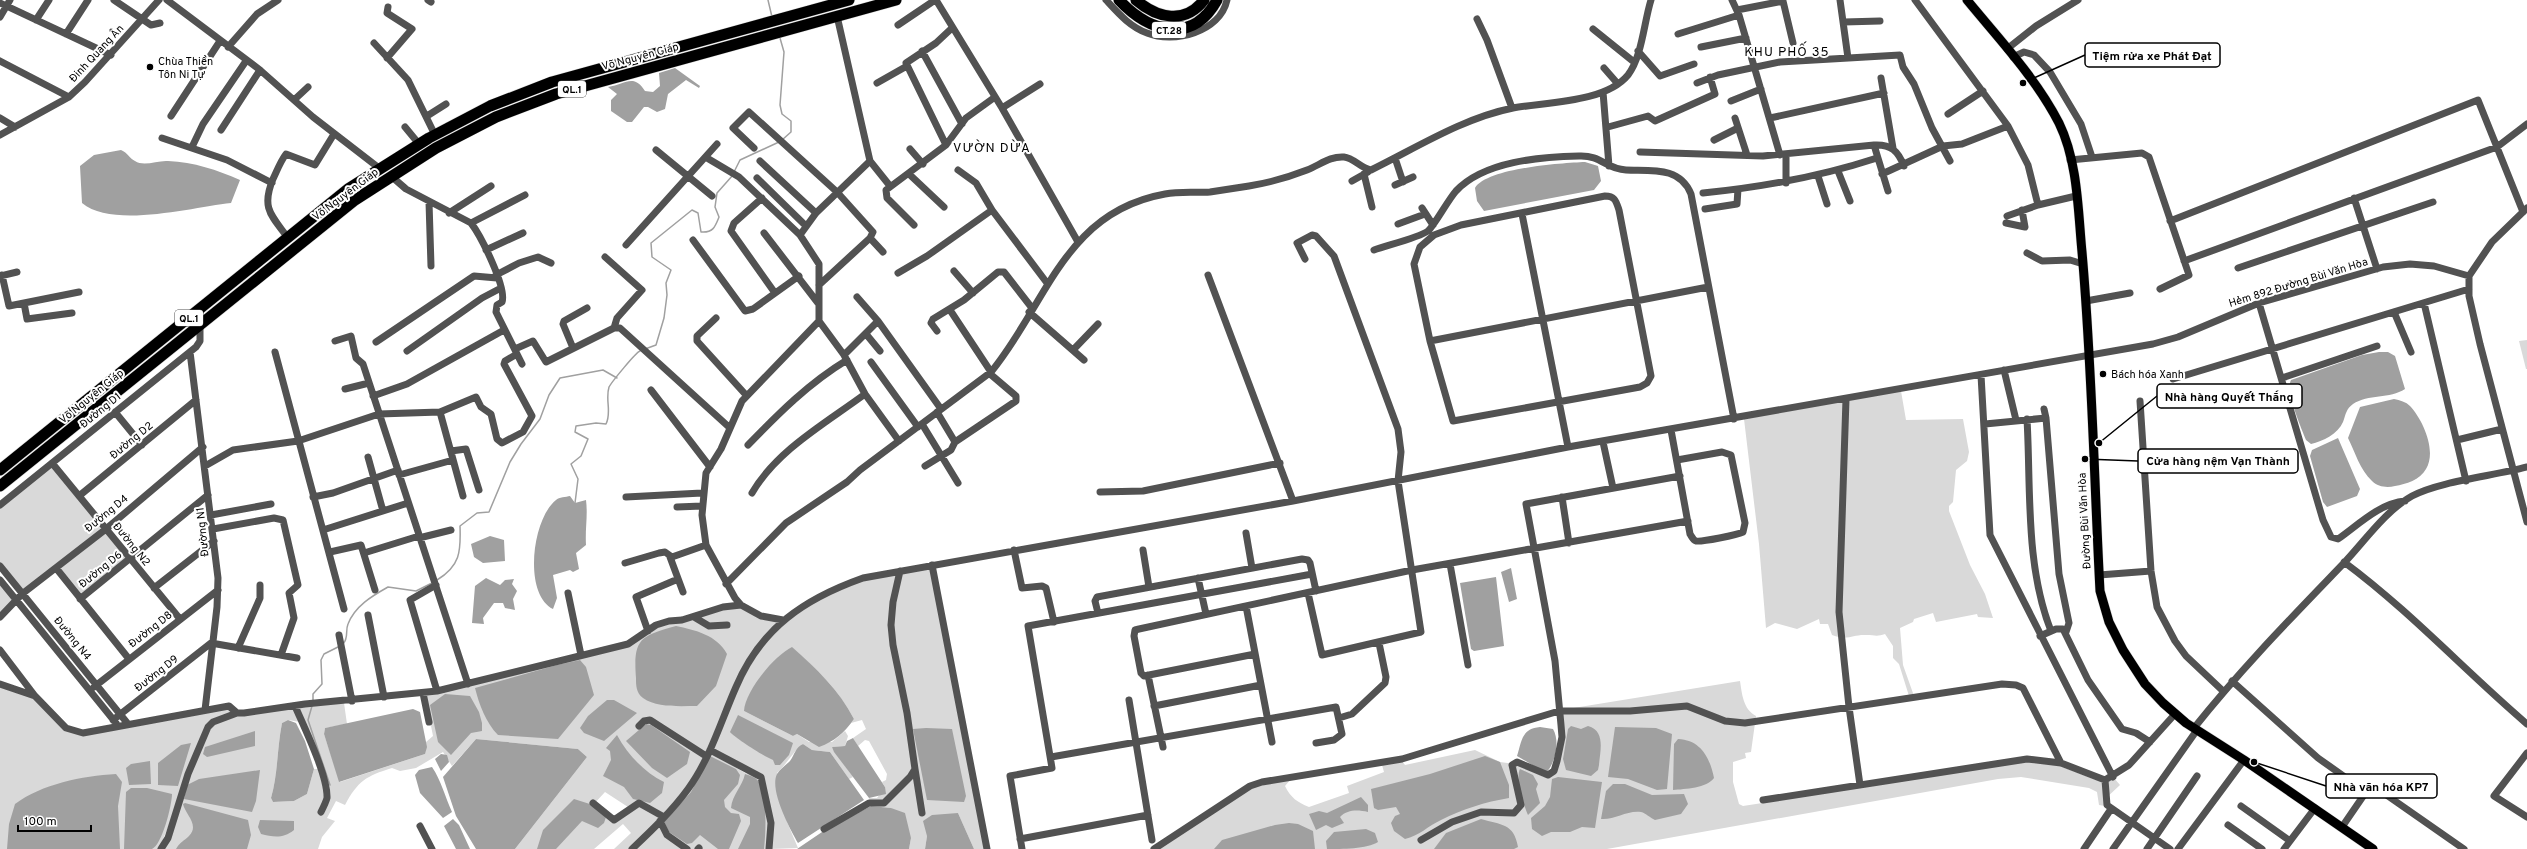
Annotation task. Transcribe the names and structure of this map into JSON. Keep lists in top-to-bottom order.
{
  "streets": {
    "highway": ["CT.28", "Võ Nguyên Giáp", "QL.1"],
    "main road": ["Đường Bùi Văn Hòa"],
    "street": [
      "Đinh Quang Ân",
      "Hẻm 892 Đường Bùi Văn Hòa",
      "Đường D1",
      "Đường D2",
      "Đường D4",
      "Đường N1",
      "Đường N2",
      "Đường D6",
      "Đường D8",
      "Đường N4",
      "Đường D9"
    ]
  },
  "crossings": [
    ["Võ Nguyên Giáp", "QL.1"],
    ["Võ Nguyên Giáp", "Đường D1"],
    ["Hẻm 892 Đường Bùi Văn Hòa", "Đường Bùi Văn Hòa"],
    ["Đường D1", "Đường N1"],
    ["Đường D1", "Đường N2"],
    ["Đường D2", "Đường N1"],
    ["Đường D2", "Đường N2"],
    ["Đường D4", "Đường N1"],
    ["Đường D4", "Đường N2"],
    ["Đường D4", "Đường N4"],
    ["Đường N1", "Đường D6"],
    ["Đường N1", "Đường D8"],
    ["Đường N1", "Đường D9"],
    ["Đường N2", "Đường D6"],
    ["Đường N2", "Đường D8"],
    ["Đường D8", "Đường N4"],
    ["Đường N4", "Đường D9"]
  ],
  "districts": ["KHU PHỐ 35", "VƯỜN DỪA"],
  "places": [
    "Chùa Thiền Tôn Ni Tự",
    "Tiệm rửa xe Phát Đạt",
    "Bách hóa Xanh",
    "Nhà hàng Quyết Thắng",
    "Cửa hàng nệm Vạn Thành",
    "Nhà văn hóa KP7"
  ],
  "scale_bar": "100 m"
}
